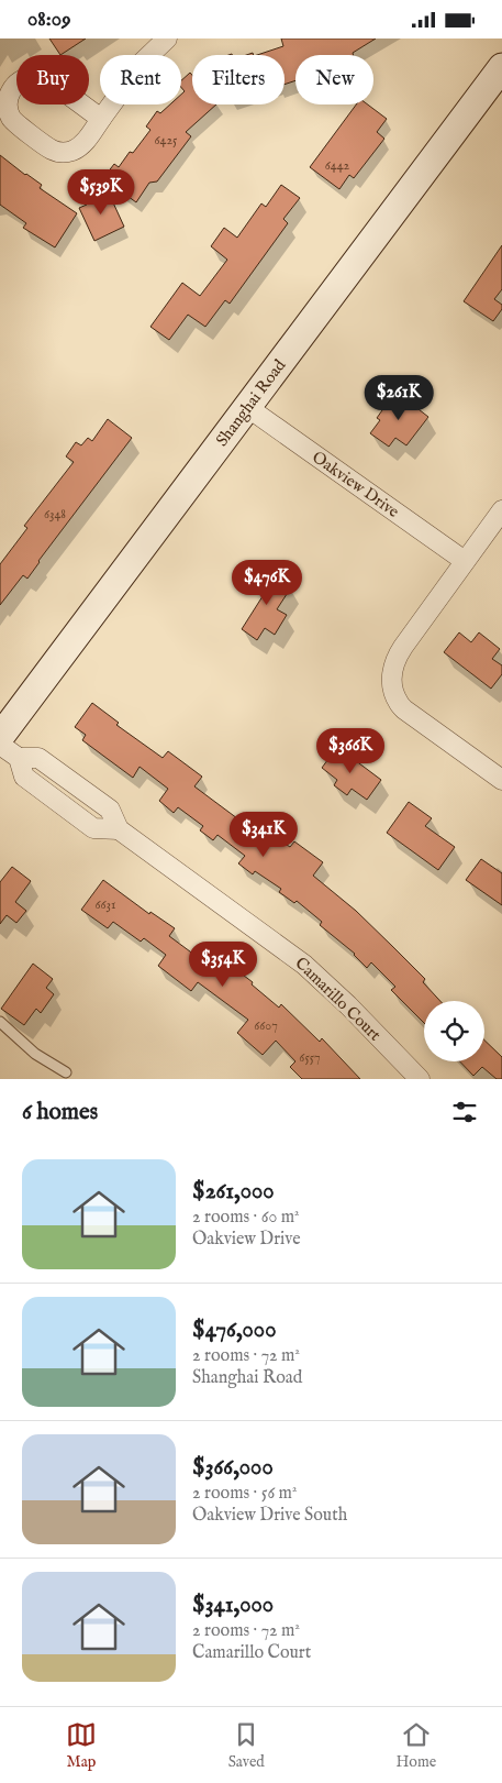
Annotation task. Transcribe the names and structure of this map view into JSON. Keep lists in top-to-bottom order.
{
  "streets": {
    "street": ["Shanghai Road", "Oakview Drive", "Camarillo Court"]
  },
  "crossings": [
    ["Shanghai Road", "Oakview Drive"]
  ],
  "house_numbers": [
    "6425",
    "6442",
    "6348",
    "6631",
    "6607",
    "6557"
  ],
  "page": {
    "status": "08:09",
    "chip": [
      "Buy",
      "Rent",
      "Filters",
      "New"
    ],
    "price": [
      "$539K",
      "$261K",
      "$476K",
      "$366K",
      "$341K",
      "$354K"
    ],
    "heading": "6 homes",
    "list": [
      {
        "name": "$261,000",
        "note": "2 rooms · 60 m² · Oakview Drive"
      },
      {
        "name": "$476,000",
        "note": "2 rooms · 72 m² · Shanghai Road"
      },
      {
        "name": "$366,000",
        "note": "2 rooms · 56 m² · Oakview Drive South"
      },
      {
        "name": "$341,000",
        "note": "2 rooms · 72 m² · Camarillo Court"
      }
    ],
    "tabs": ["Map", "Saved", "Home"]
  }
}
